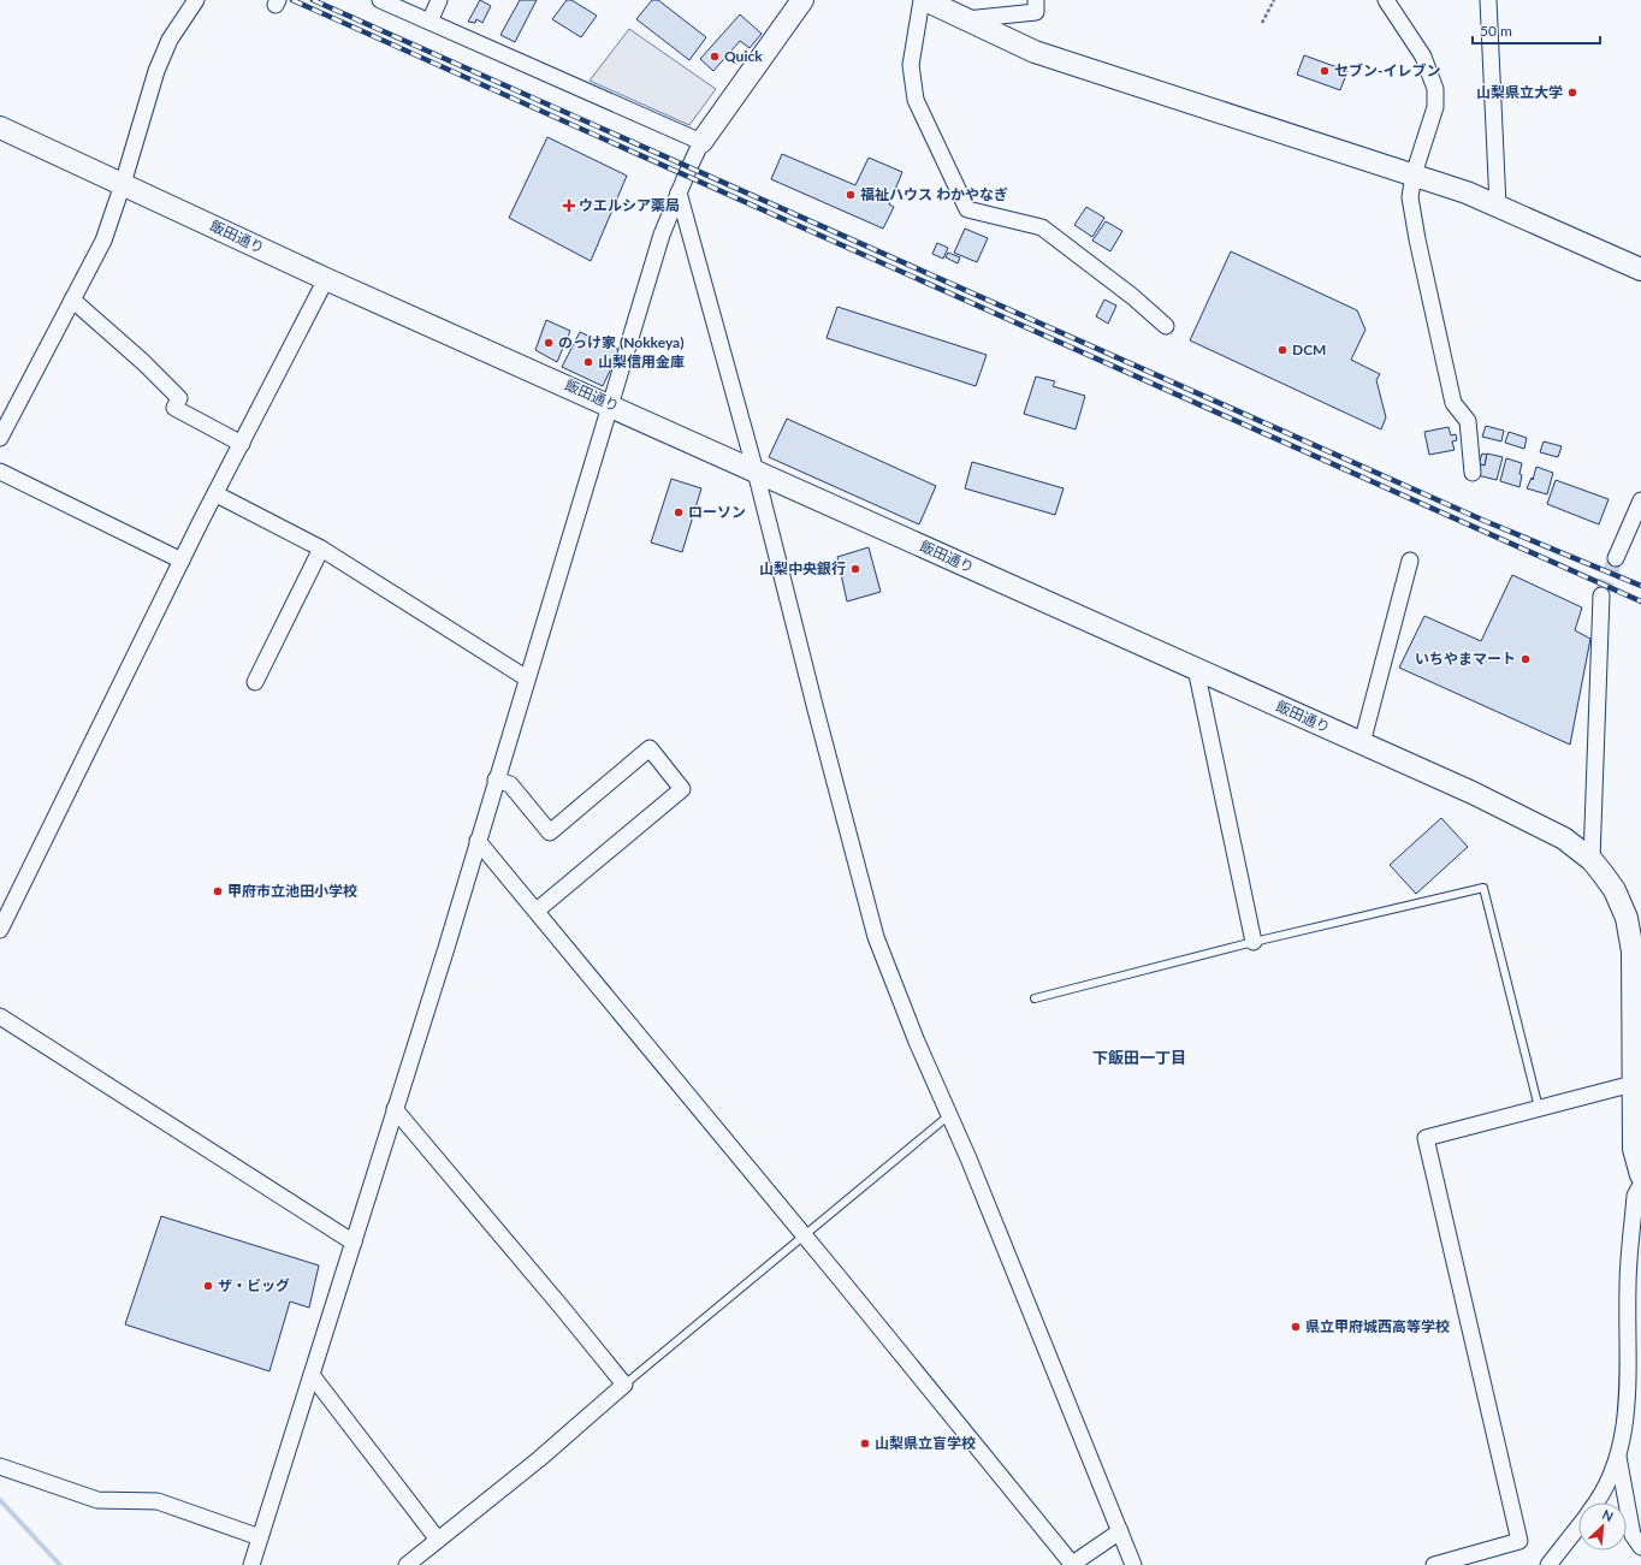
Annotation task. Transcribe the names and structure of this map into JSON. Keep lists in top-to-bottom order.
{
  "streets": {
    "main road": ["飯田通り"]
  },
  "districts": ["下飯田一丁目"],
  "places": {
    "other": [
      "Quick",
      "セブン-イレブン",
      "山梨県立大学",
      "福祉ハウス わかやなぎ",
      "のっけ家 (Nokkeya)",
      "DCM",
      "山梨信用金庫",
      "ローソン",
      "山梨中央銀行",
      "いちやまマート",
      "甲府市立池田小学校",
      "ザ・ビッグ",
      "県立甲府城西高等学校",
      "山梨県立盲学校"
    ],
    "health": ["ウエルシア薬局"]
  },
  "scale_bar": "50 m",
  "north": "top right"
}
